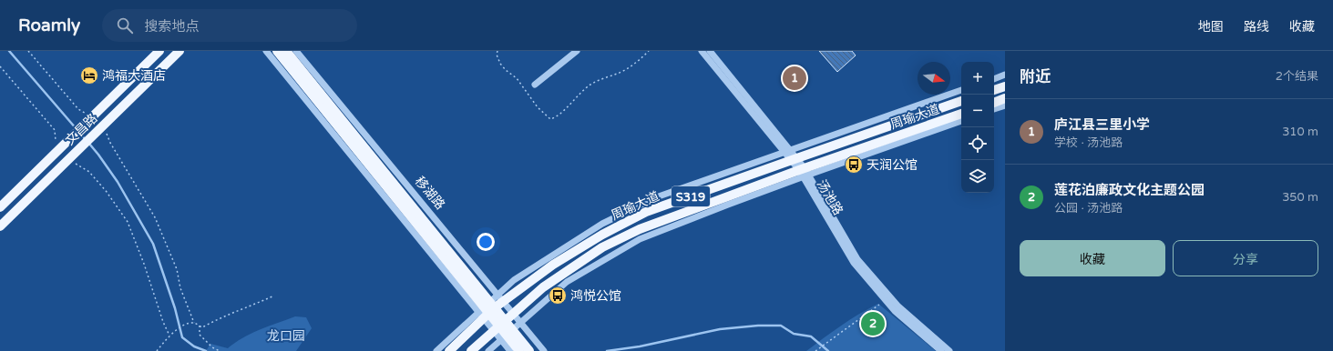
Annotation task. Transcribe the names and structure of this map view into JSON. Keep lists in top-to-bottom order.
{
  "streets": {
    "main road": [
      "周瑜大道",
      "文昌路",
      "移湖路",
      "S319"
    ],
    "street": ["汤池路"]
  },
  "crossings": [
    ["周瑜大道", "移湖路"],
    ["周瑜大道", "汤池路"]
  ],
  "parks": ["龙口园"],
  "places": {
    "hotel": ["鸿福大酒店"],
    "bus stop": ["天润公馆", "鸿悦公馆"]
  },
  "north": "right",
  "page": {
    "header": "Roamly",
    "search": "搜索地点",
    "nav": ["地图", "路线", "收藏"],
    "heading": ["附近", "2个结果"],
    "map_buttons": ["+", "−"],
    "pins": ["1", "2"],
    "list": [
      {
        "mark": "1",
        "name": "庐江县三里小学",
        "note": "学校 · 汤池路",
        "value": "310 m"
      },
      {
        "mark": "2",
        "name": "莲花泊廉政文化主题公园",
        "note": "公园 · 汤池路",
        "value": "350 m"
      }
    ],
    "buttons": ["收藏", "分享"]
  }
}
